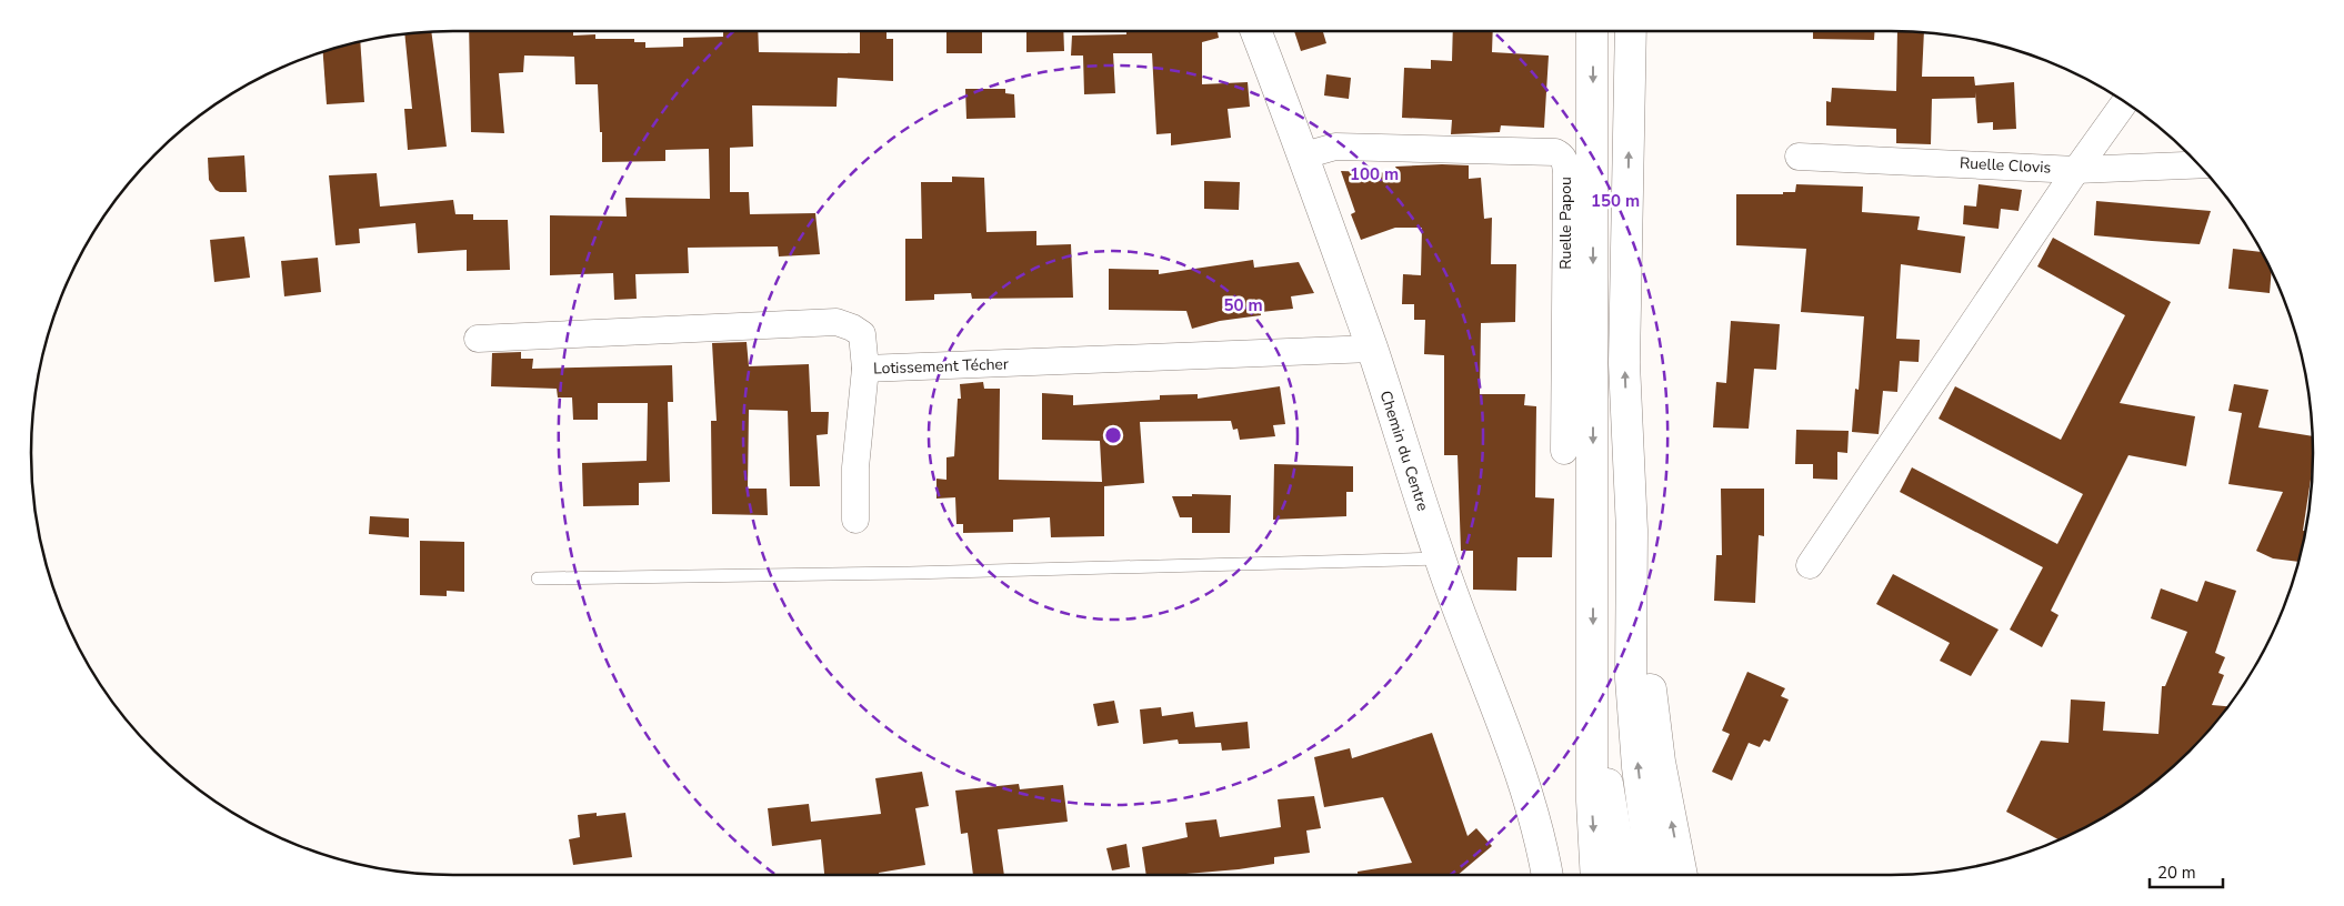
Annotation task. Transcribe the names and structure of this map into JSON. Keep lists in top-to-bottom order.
{
  "streets": {
    "main road": ["Chemin du Centre"],
    "street": ["Ruelle Clovis", "Ruelle Papou", "Lotissement Técher"]
  },
  "crossings": [
    ["Ruelle Papou", "Chemin du Centre"],
    ["Lotissement Técher", "Chemin du Centre"]
  ],
  "scale_bar": "20 m",
  "rings": ["100 m", "150 m", "50 m"]
}
